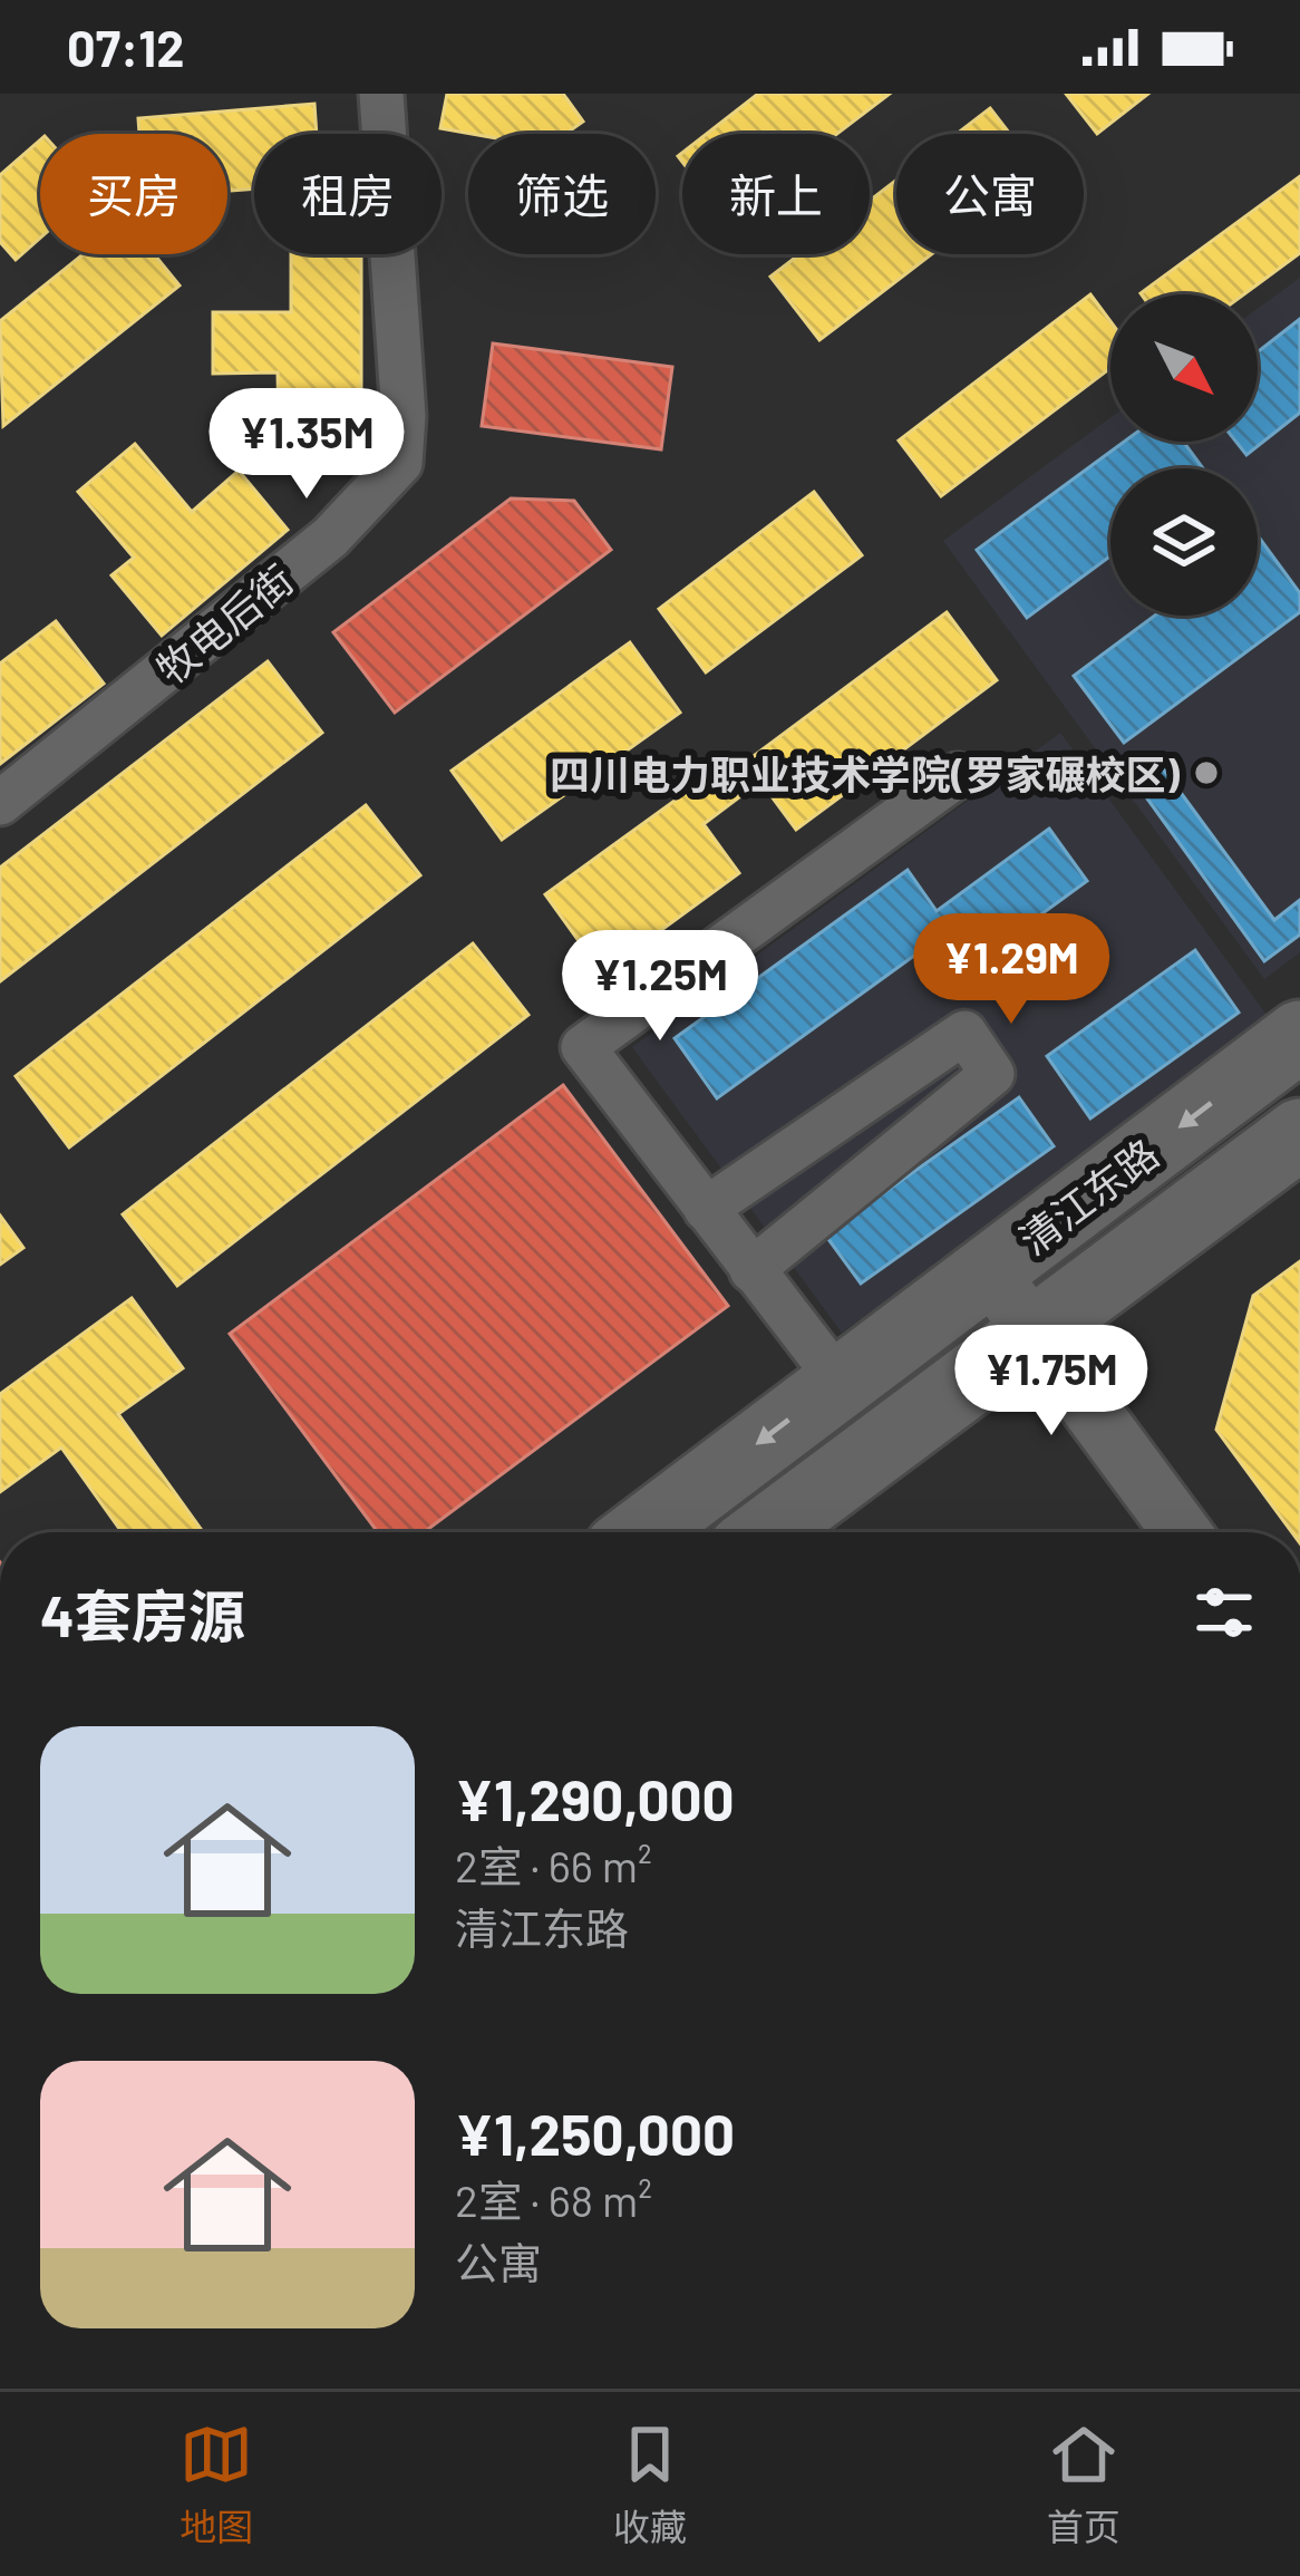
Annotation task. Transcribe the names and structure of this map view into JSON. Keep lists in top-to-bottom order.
{
  "streets": {
    "main road": ["清江东路"],
    "street": ["牧电后街"]
  },
  "places": ["四川电力职业技术学院(罗家碾校区)"],
  "north": "bottom right",
  "page": {
    "status": "07:12",
    "chip": [
      "买房",
      "租房",
      "筛选",
      "新上",
      "公寓"
    ],
    "price": [
      "¥1.35M",
      "¥1.29M",
      "¥1.25M",
      "¥1.75M"
    ],
    "heading": "4套房源",
    "list": [
      {
        "name": "¥1,290,000",
        "note": "2室 · 66 m² · 清江东路"
      },
      {
        "name": "¥1,250,000",
        "note": "2室 · 68 m² · 公寓"
      }
    ],
    "tabs": ["地图", "收藏", "首页"]
  }
}
